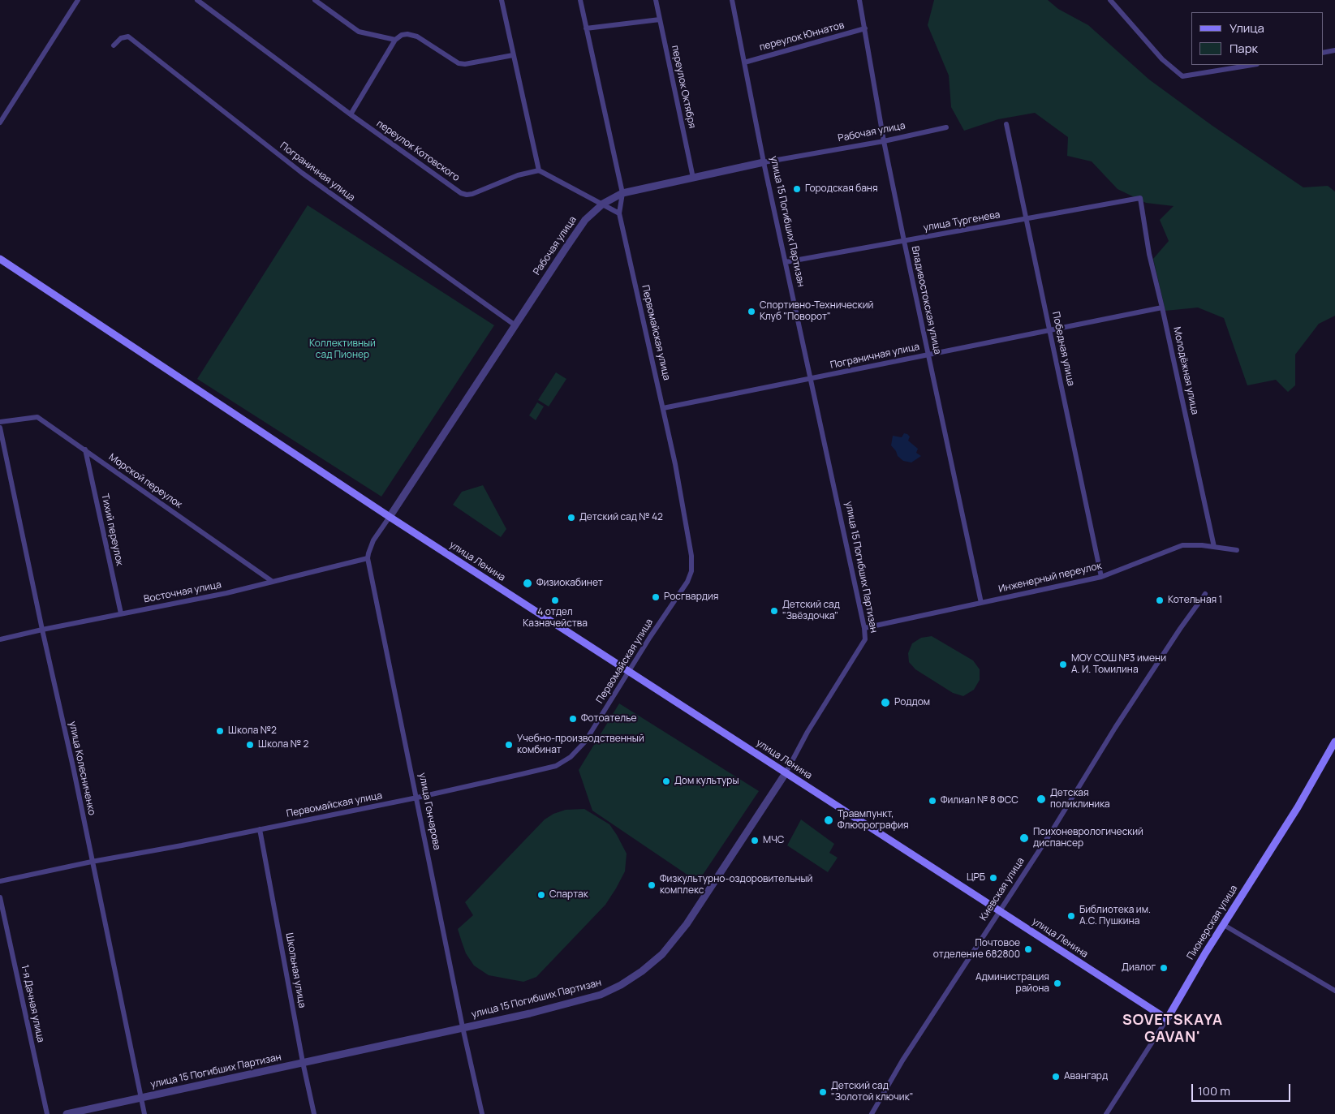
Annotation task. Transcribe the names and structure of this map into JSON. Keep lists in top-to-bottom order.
{
  "streets": {
    "main road": ["улица Ленина", "Пионерская улица"],
    "street": [
      "переулок Юннатов",
      "переулок Октября",
      "Рабочая улица",
      "переулок Котовского",
      "Пограничная улица",
      "улица 15 Погибших Партизан",
      "улица Тургенева",
      "Владивостокская улица",
      "Первомайская улица",
      "Победная улица",
      "Молодёжная улица",
      "Морской переулок",
      "Тихий переулок",
      "Инженерный переулок",
      "Восточная улица",
      "улица Колесниченко",
      "улица Гончарова",
      "Киевская улица",
      "Школьная улица",
      "1-я Дачная улица"
    ]
  },
  "crossings": [
    ["переулок Юннатов", "улица 15 Погибших Партизан"],
    ["переулок Юннатов", "Владивостокская улица"],
    ["переулок Октября", "Рабочая улица"],
    ["Рабочая улица", "Пограничная улица"],
    ["Рабочая улица", "улица 15 Погибших Партизан"],
    ["Рабочая улица", "Владивостокская улица"],
    ["Рабочая улица", "Первомайская улица"],
    ["Рабочая улица", "улица Ленина"],
    ["Пограничная улица", "улица 15 Погибших Партизан"],
    ["Пограничная улица", "Владивостокская улица"],
    ["Пограничная улица", "Первомайская улица"],
    ["Пограничная улица", "Победная улица"],
    ["Пограничная улица", "Молодёжная улица"],
    ["улица 15 Погибших Партизан", "улица Тургенева"],
    ["улица 15 Погибших Партизан", "улица Ленина"],
    ["улица 15 Погибших Партизан", "Инженерный переулок"],
    ["улица 15 Погибших Партизан", "улица Колесниченко"],
    ["улица 15 Погибших Партизан", "улица Гончарова"],
    ["улица 15 Погибших Партизан", "Школьная улица"],
    ["улица Тургенева", "Владивостокская улица"],
    ["улица Тургенева", "Победная улица"],
    ["улица Тургенева", "Молодёжная улица"],
    ["Владивостокская улица", "Инженерный переулок"],
    ["Первомайская улица", "улица Ленина"],
    ["Первомайская улица", "улица Колесниченко"],
    ["Первомайская улица", "улица Гончарова"],
    ["Первомайская улица", "Школьная улица"],
    ["Победная улица", "Инженерный переулок"],
    ["Молодёжная улица", "Инженерный переулок"],
    ["Морской переулок", "Тихий переулок"],
    ["Морской переулок", "Восточная улица"],
    ["Тихий переулок", "Восточная улица"],
    ["улица Ленина", "Киевская улица"],
    ["улица Ленина", "Пионерская улица"],
    ["Восточная улица", "улица Колесниченко"],
    ["Восточная улица", "улица Гончарова"]
  ],
  "districts": ["SOVETSKAYA GAVAN'"],
  "parks": ["Коллективный сад Пионер"],
  "places": [
    "Городская баня",
    "Спортивно-Технический Клуб \"Поворот\"",
    "Детский сад № 42",
    "Физиокабинет",
    "Росгвардия",
    "4 отдел Казначейства",
    "Котельная 1",
    "Детский сад \"Звёздочка\"",
    "МОУ СОШ №3 имени А. И. Томилина",
    "Роддом",
    "Фотоателье",
    "Школа №2",
    "Школа № 2",
    "Учебно-производственный комбинат",
    "Дом культуры",
    "Детская поликлиника",
    "Филиал № 8 ФСС",
    "Травмпункт, Флюорография",
    "Психоневрологический диспансер",
    "МЧС",
    "ЦРБ",
    "Физкультурно-оздоровительный комплекс",
    "Спартак",
    "Библиотека им. А.С. Пушкина",
    "Почтовое отделение 682800",
    "Диалог",
    "Администрация района",
    "Авангард",
    "Детский сад \"Золотой ключик\""
  ],
  "legend": ["Улица", "Парк"],
  "scale_bar": "100 m"
}
